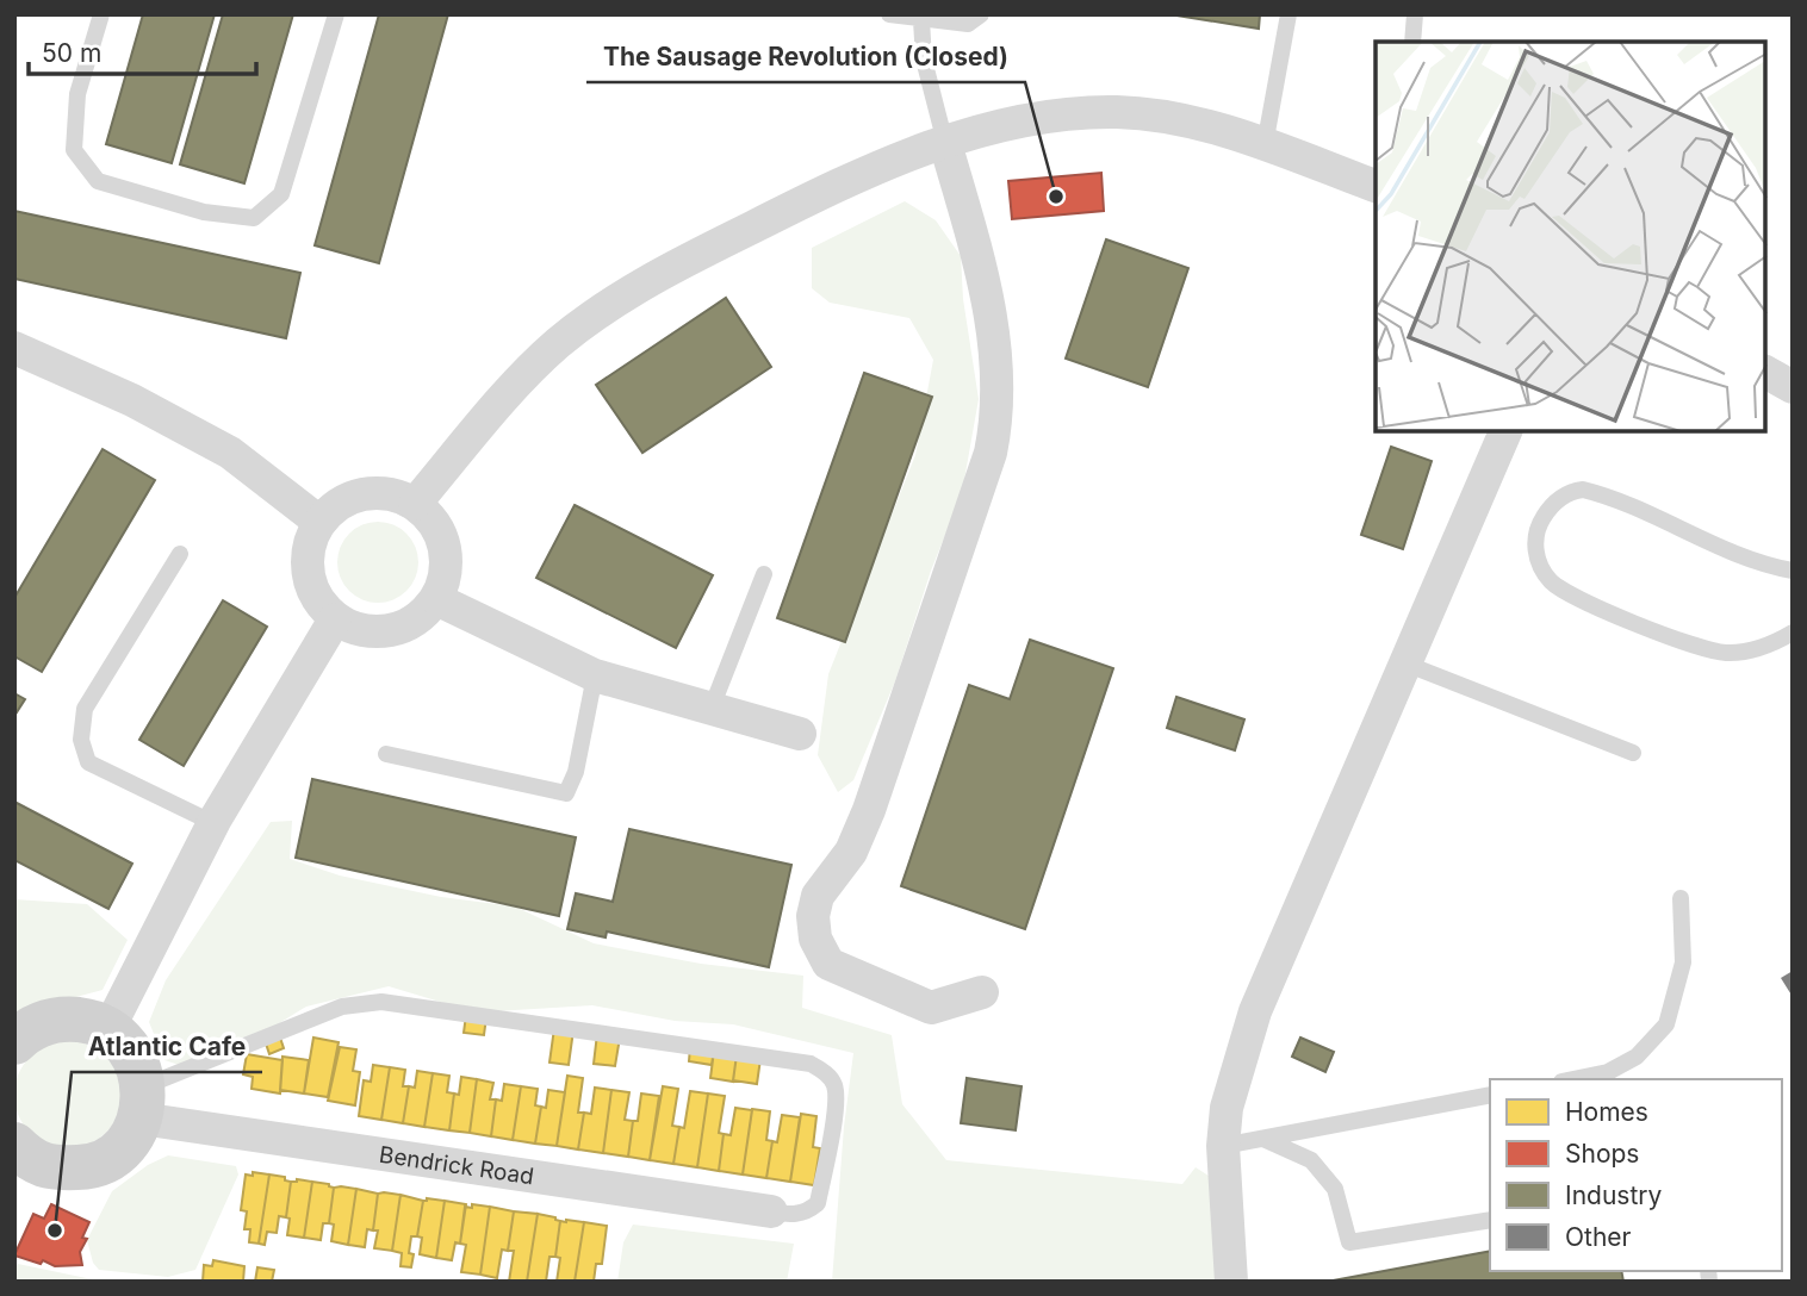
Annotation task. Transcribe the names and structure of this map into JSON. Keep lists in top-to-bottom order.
{
  "streets": {
    "street": ["Bendrick Road"]
  },
  "places": ["The Sausage Revolution (Closed)", "Atlantic Cafe"],
  "legend": [
    "Homes",
    "Shops",
    "Industry",
    "Other"
  ],
  "scale_bar": "50 m"
}
